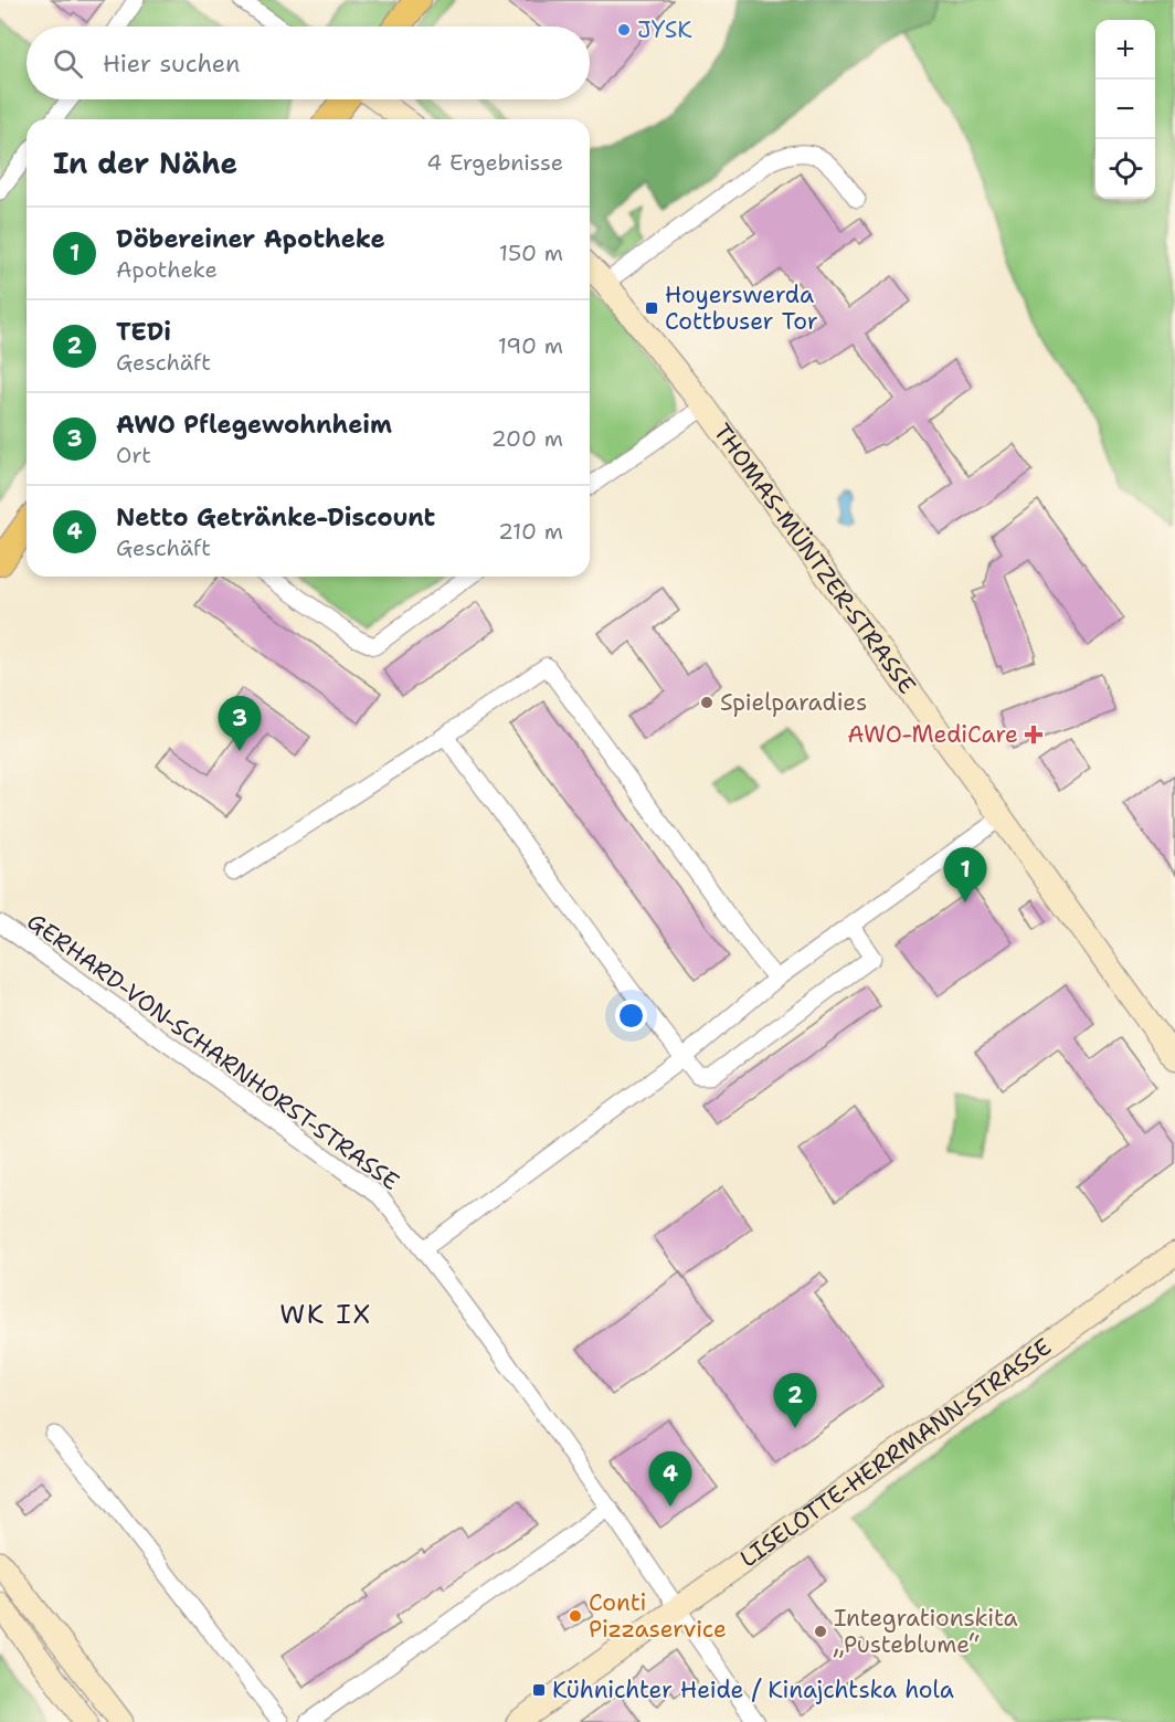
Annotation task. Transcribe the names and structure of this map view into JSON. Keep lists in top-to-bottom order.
{
  "streets": {
    "street": ["THOMAS-MÜNTZER-STRASSE", "GERHARD-VON-SCHARNHORST-STRASSE", "LISELOTTE-HERRMANN-STRASSE"]
  },
  "crossings": [
    ["GERHARD-VON-SCHARNHORST-STRASSE", "LISELOTTE-HERRMANN-STRASSE"]
  ],
  "districts": ["WK IX"],
  "places": {
    "other": [
      "JYSK",
      "Spielparadies",
      "Conti Pizzaservice",
      "Integrationskita „Pusteblume“"
    ],
    "transit": ["Hoyerswerda Cottbuser Tor", "Kühnichter Heide / Kinajchtska hola"],
    "health": ["AWO-MediCare"]
  },
  "page": {
    "map_buttons": ["+", "−"],
    "search": "Hier suchen",
    "heading": ["In der Nähe", "4 Ergebnisse"],
    "list": [
      {
        "mark": "1",
        "name": "Döbereiner Apotheke",
        "note": "Apotheke",
        "value": "150 m"
      },
      {
        "mark": "2",
        "name": "TEDi",
        "note": "Geschäft",
        "value": "190 m"
      },
      {
        "mark": "3",
        "name": "AWO Pflegewohnheim",
        "note": "Ort",
        "value": "200 m"
      },
      {
        "mark": "4",
        "name": "Netto Getränke-Discount",
        "note": "Geschäft",
        "value": "210 m"
      }
    ],
    "pins": [
      "3",
      "1",
      "2",
      "4"
    ]
  }
}
